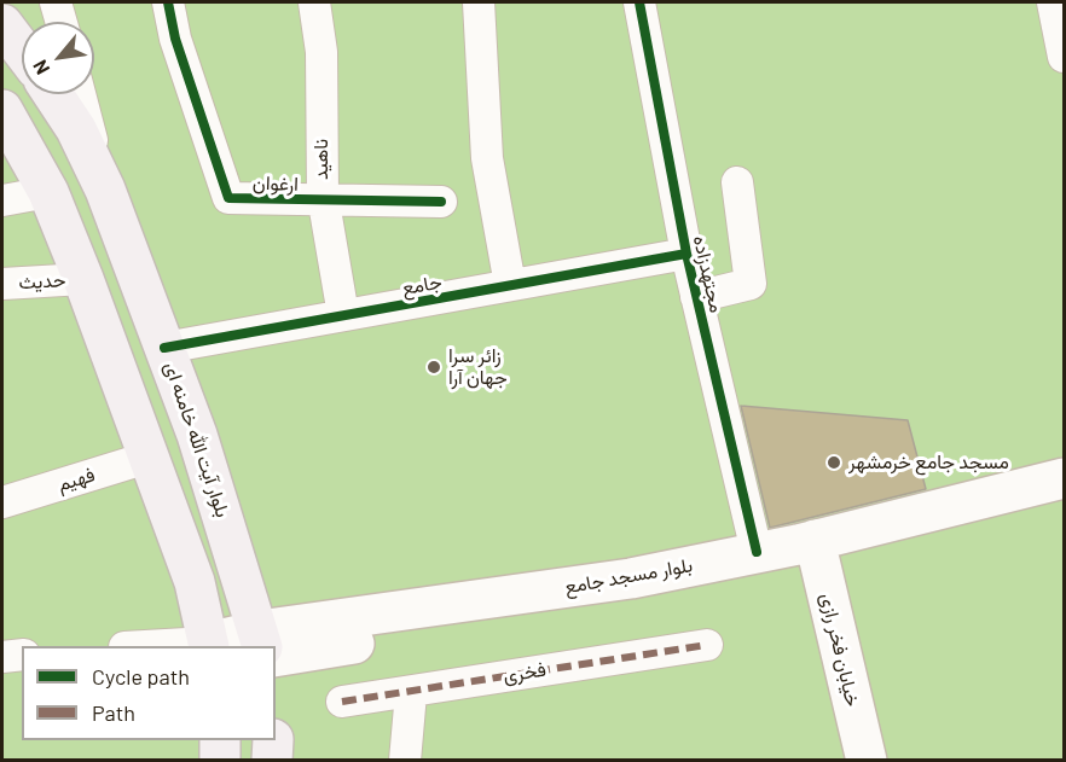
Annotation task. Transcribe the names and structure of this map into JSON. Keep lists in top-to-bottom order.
{
  "streets": {
    "main road": ["بلوار آیت الله خامنه ای", "بلوار مسجد جامع", "خیابان فخر رازی"],
    "street": [
      "ناهید",
      "ارغوان",
      "مجتهدزاده",
      "حدیث",
      "جامع",
      "فهیم",
      "فخری"
    ]
  },
  "crossings": [
    ["ناهید", "ارغوان"],
    ["ناهید", "جامع"],
    ["مجتهدزاده", "جامع"],
    ["مجتهدزاده", "بلوار مسجد جامع"],
    ["جامع", "بلوار آیت الله خامنه ای"],
    ["بلوار آیت الله خامنه ای", "بلوار مسجد جامع"],
    ["بلوار مسجد جامع", "خیابان فخر رازی"]
  ],
  "places": ["زائر سرا جهان آرا", "مسجد جامع خرمشهر"],
  "legend": ["Cycle path", "Path"],
  "north": "bottom left"
}
